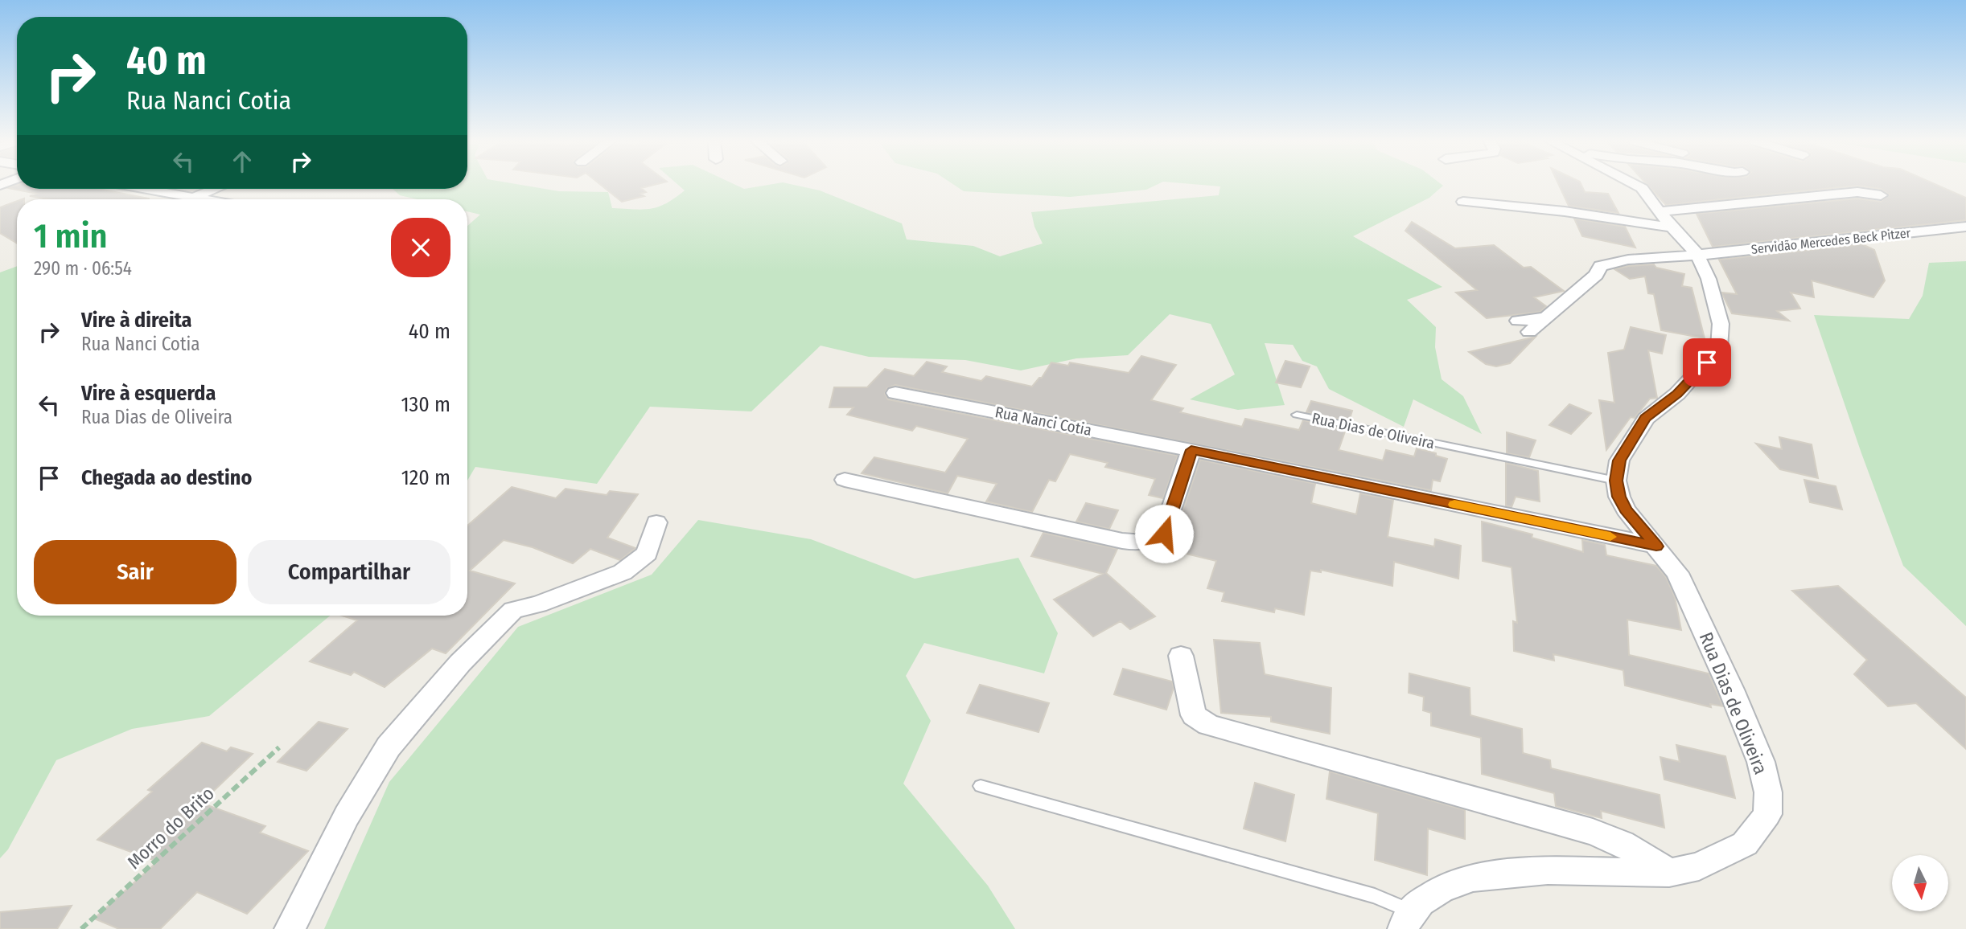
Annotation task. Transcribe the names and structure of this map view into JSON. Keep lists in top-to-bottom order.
{
  "streets": {
    "street": ["Servidão Mercedes Beck Pitzer", "Rua Nanci Cotia", "Rua Dias de Oliveira"],
    "path": ["Morro do Brito"]
  },
  "crossings": [
    ["Rua Nanci Cotia", "Rua Dias de Oliveira"]
  ],
  "north": "bottom",
  "page": {
    "turn": ["40 m", "Rua Nanci Cotia"],
    "heading": ["1 min", "290 m · 06:54"],
    "list": [
      {
        "name": "Vire à direita",
        "note": "Rua Nanci Cotia",
        "value": "40 m"
      },
      {
        "name": "Vire à esquerda",
        "note": "Rua Dias de Oliveira",
        "value": "130 m"
      },
      {
        "name": "Chegada ao destino",
        "value": "120 m"
      }
    ],
    "buttons": ["Sair", "Compartilhar"]
  }
}
